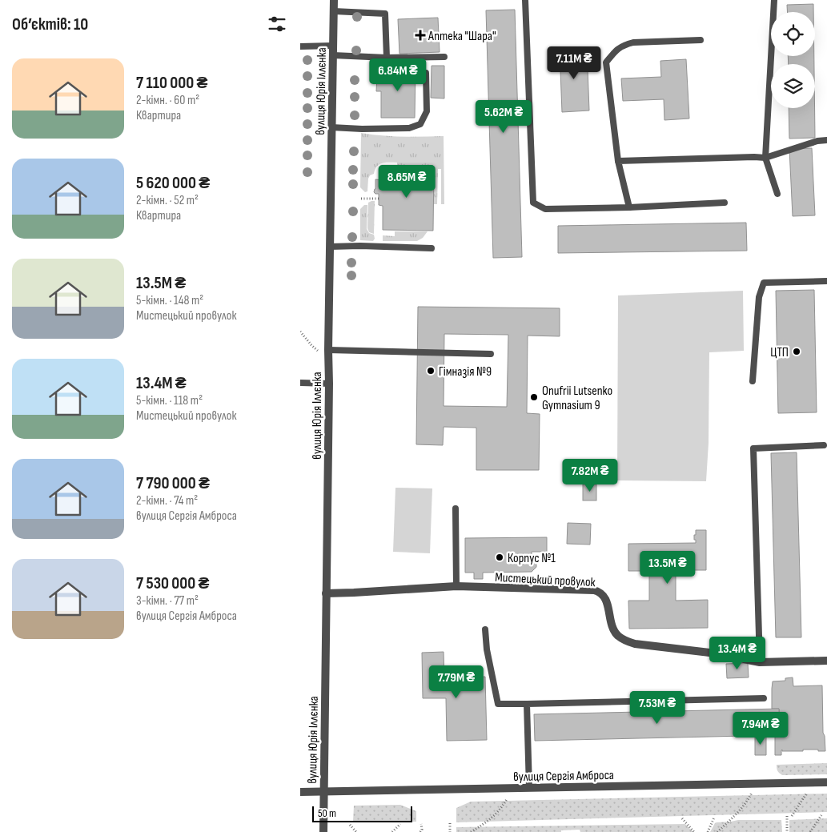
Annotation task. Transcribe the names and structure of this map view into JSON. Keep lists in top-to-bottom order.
{
  "streets": {
    "street": ["вулиця Юрія Іллєнка", "Мистецький провулок", "вулиця Сергія Амброса"]
  },
  "crossings": [
    ["вулиця Юрія Іллєнка", "Мистецький провулок"],
    ["вулиця Юрія Іллєнка", "вулиця Сергія Амброса"]
  ],
  "places": {
    "health": ["Аптека \"Шара\""],
    "other": [
      "ЦТП",
      "Гімназія №9",
      "Onufrii Lutsenko Gymnasium 9",
      "Корпус №1"
    ]
  },
  "scale_bar": "50 m",
  "page": {
    "heading": "Об’єктів: 10",
    "price": [
      "7.11M ₴",
      "6.84M ₴",
      "5.62M ₴",
      "8.65M ₴",
      "7.82M ₴",
      "13.5M ₴",
      "13.4M ₴",
      "7.79M ₴",
      "7.53M ₴",
      "7.94M ₴"
    ],
    "list": [
      {
        "name": "7 110 000 ₴",
        "note": "2-кімн. · 60 m² · Квартира"
      },
      {
        "name": "5 620 000 ₴",
        "note": "2-кімн. · 52 m² · Квартира"
      },
      {
        "name": "13.5M ₴",
        "note": "5-кімн. · 148 m² · Мистецький провулок"
      },
      {
        "name": "13.4M ₴",
        "note": "5-кімн. · 118 m² · Мистецький провулок"
      },
      {
        "name": "7 790 000 ₴",
        "note": "2-кімн. · 74 m² · вулиця Сергія Амброса"
      },
      {
        "name": "7 530 000 ₴",
        "note": "3-кімн. · 77 m² · вулиця Сергія Амброса"
      }
    ],
    "scale": "50 m"
  }
}
